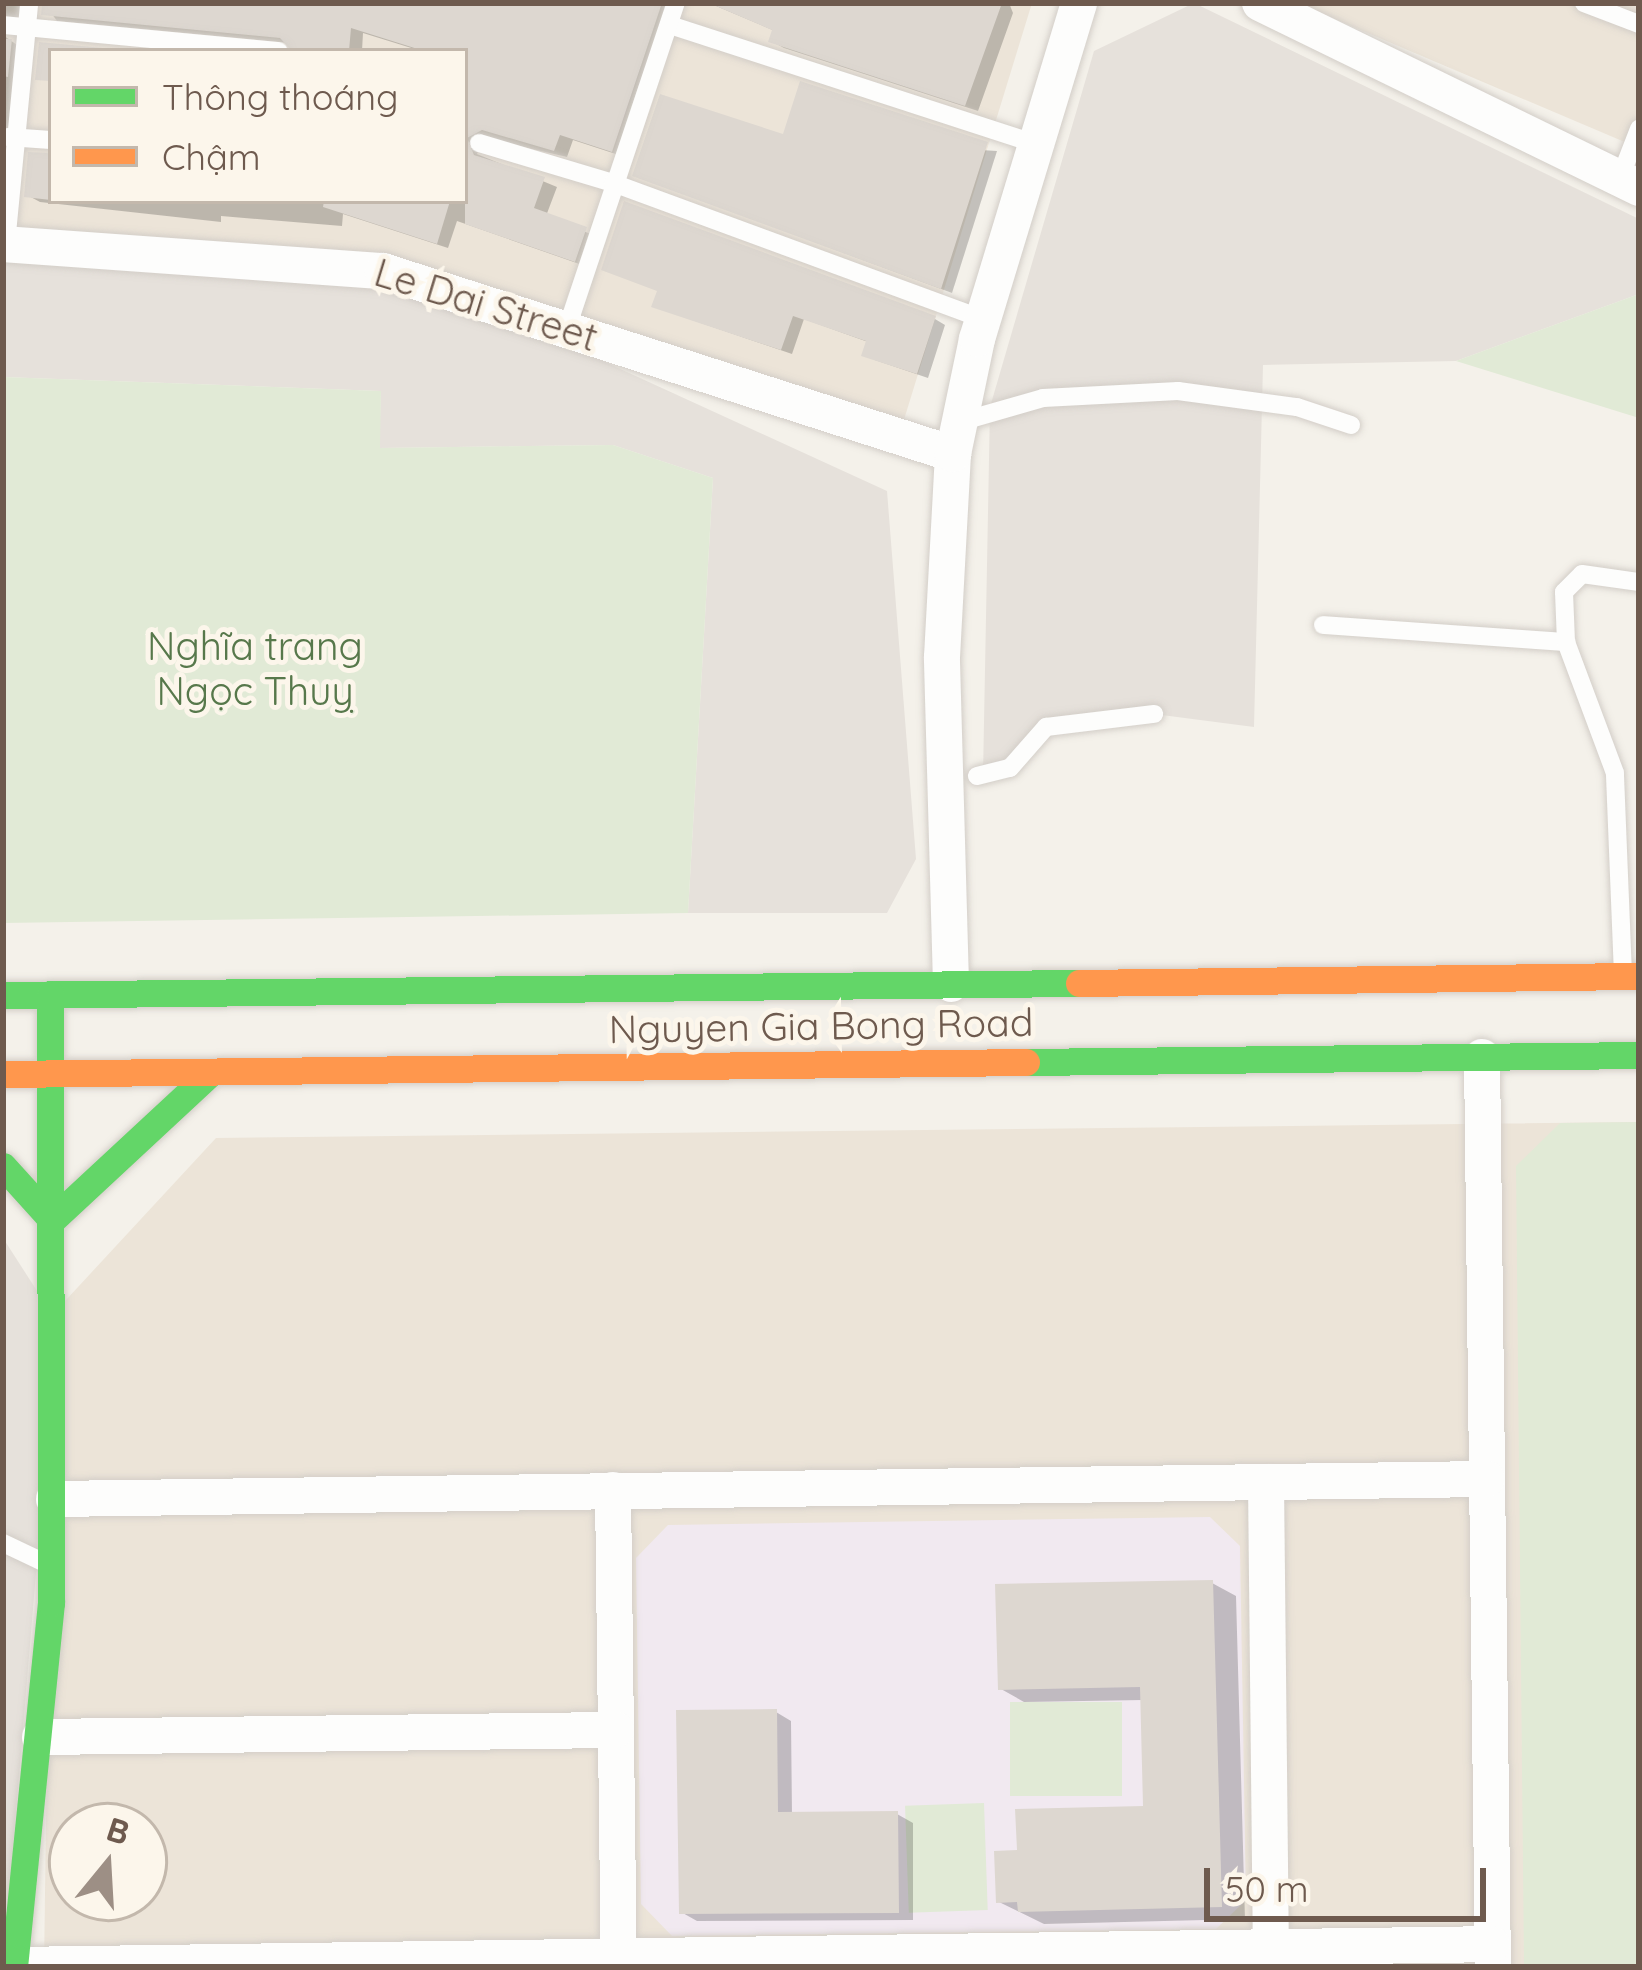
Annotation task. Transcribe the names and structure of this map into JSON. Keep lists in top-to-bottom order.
{
  "streets": {
    "main road": ["Nguyen Gia Bong Road"],
    "street": ["Le Dai Street"]
  },
  "parks": ["Nghĩa trang Ngọc Thuỵ"],
  "legend": ["Thông thoáng", "Chậm"],
  "scale_bar": "50 m",
  "north": "top"
}
